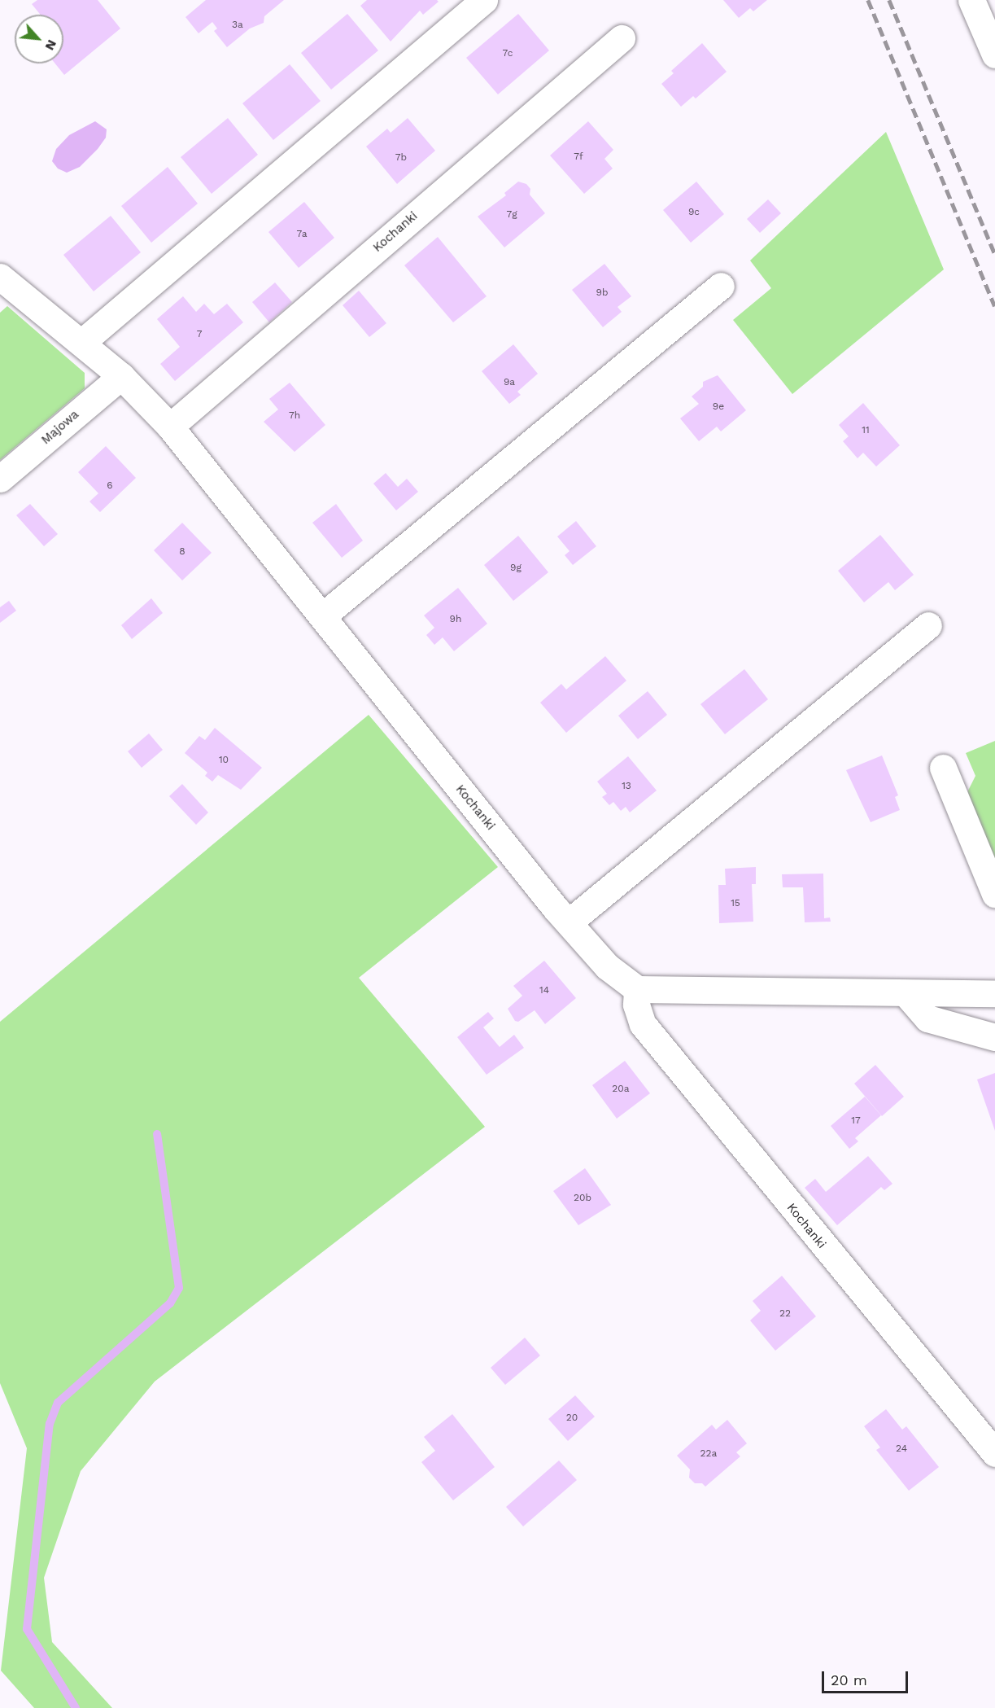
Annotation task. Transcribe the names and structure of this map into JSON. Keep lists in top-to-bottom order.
{
  "streets": {
    "street": ["Kochanki", "Majowa"]
  },
  "crossings": [
    ["Kochanki", "Majowa"]
  ],
  "house_numbers": [
    "3a",
    "7c",
    "7f",
    "7b",
    "9c",
    "7g",
    "7a",
    "9b",
    "7",
    "9a",
    "9e",
    "7h",
    "11",
    "6",
    "8",
    "9g",
    "9h",
    "10",
    "13",
    "15",
    "14",
    "20a",
    "17",
    "20b",
    "22",
    "20",
    "24",
    "22a"
  ],
  "scale_bar": "20 m",
  "north": "bottom right"
}
